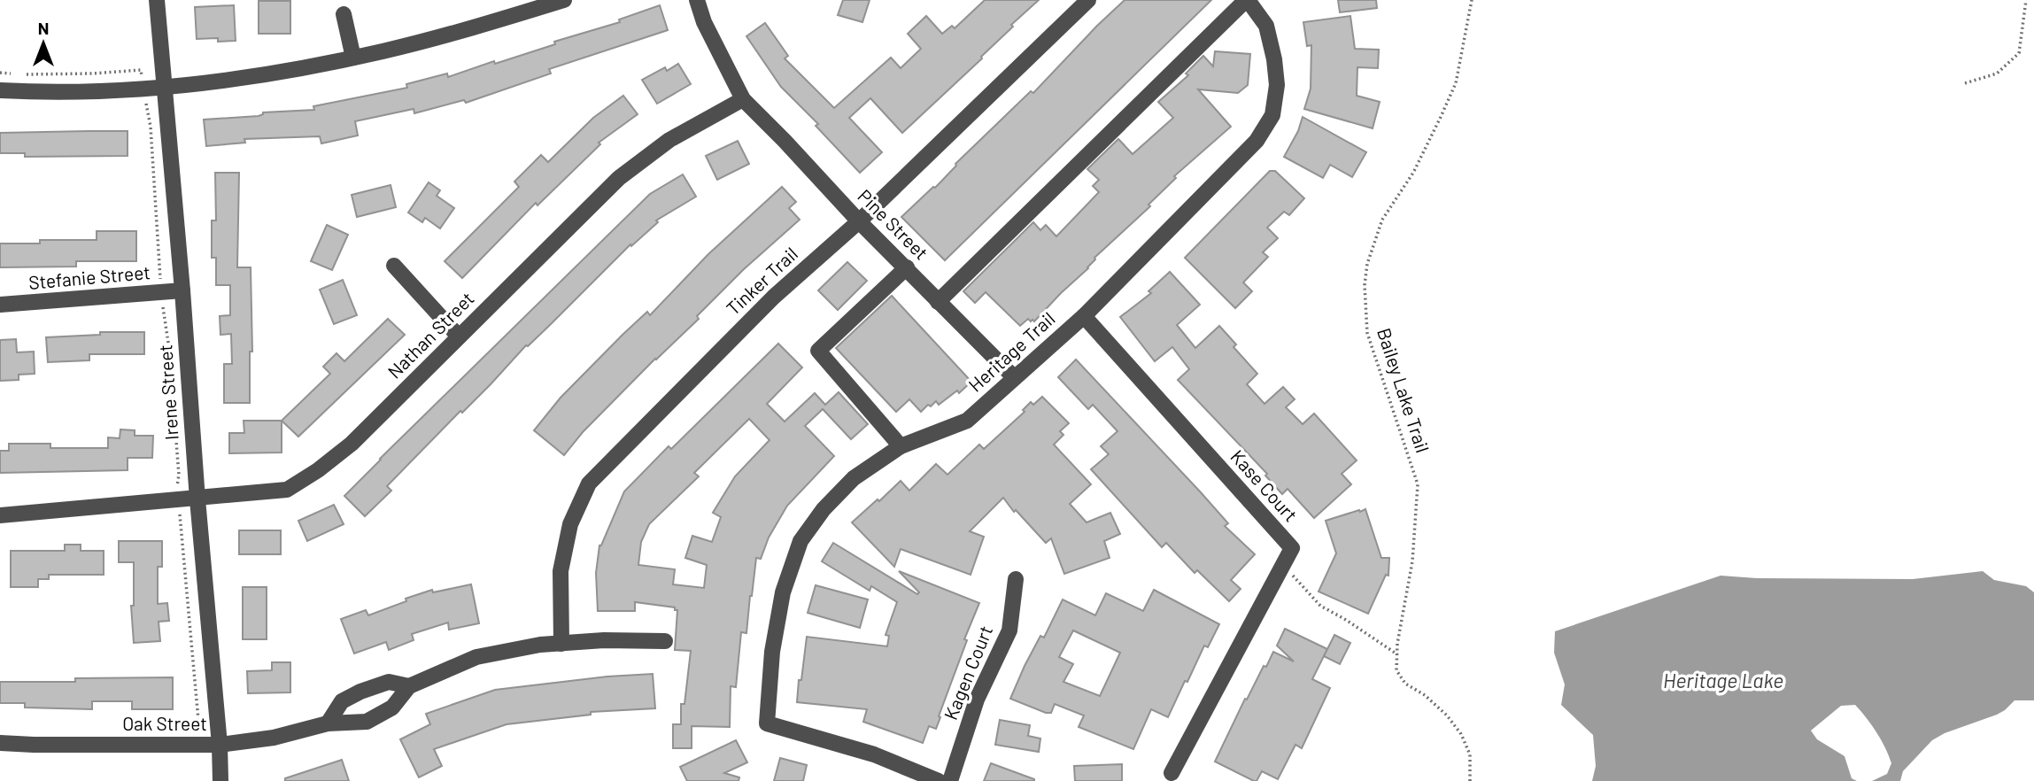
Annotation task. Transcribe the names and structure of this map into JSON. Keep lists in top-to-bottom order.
{
  "streets": {
    "street": [
      "Pine Street",
      "Stefanie Street",
      "Tinker Trail",
      "Nathan Street",
      "Heritage Trail",
      "Irene Street",
      "Kase Court",
      "Kagen Court",
      "Oak Street"
    ],
    "path": ["Bailey Lake Trail"]
  },
  "crossings": [
    ["Pine Street", "Tinker Trail"],
    ["Pine Street", "Nathan Street"],
    ["Pine Street", "Heritage Trail"],
    ["Stefanie Street", "Irene Street"],
    ["Tinker Trail", "Oak Street"],
    ["Nathan Street", "Irene Street"],
    ["Heritage Trail", "Kase Court"],
    ["Irene Street", "Oak Street"]
  ],
  "water": ["Heritage Lake"],
  "north": "top"
}
